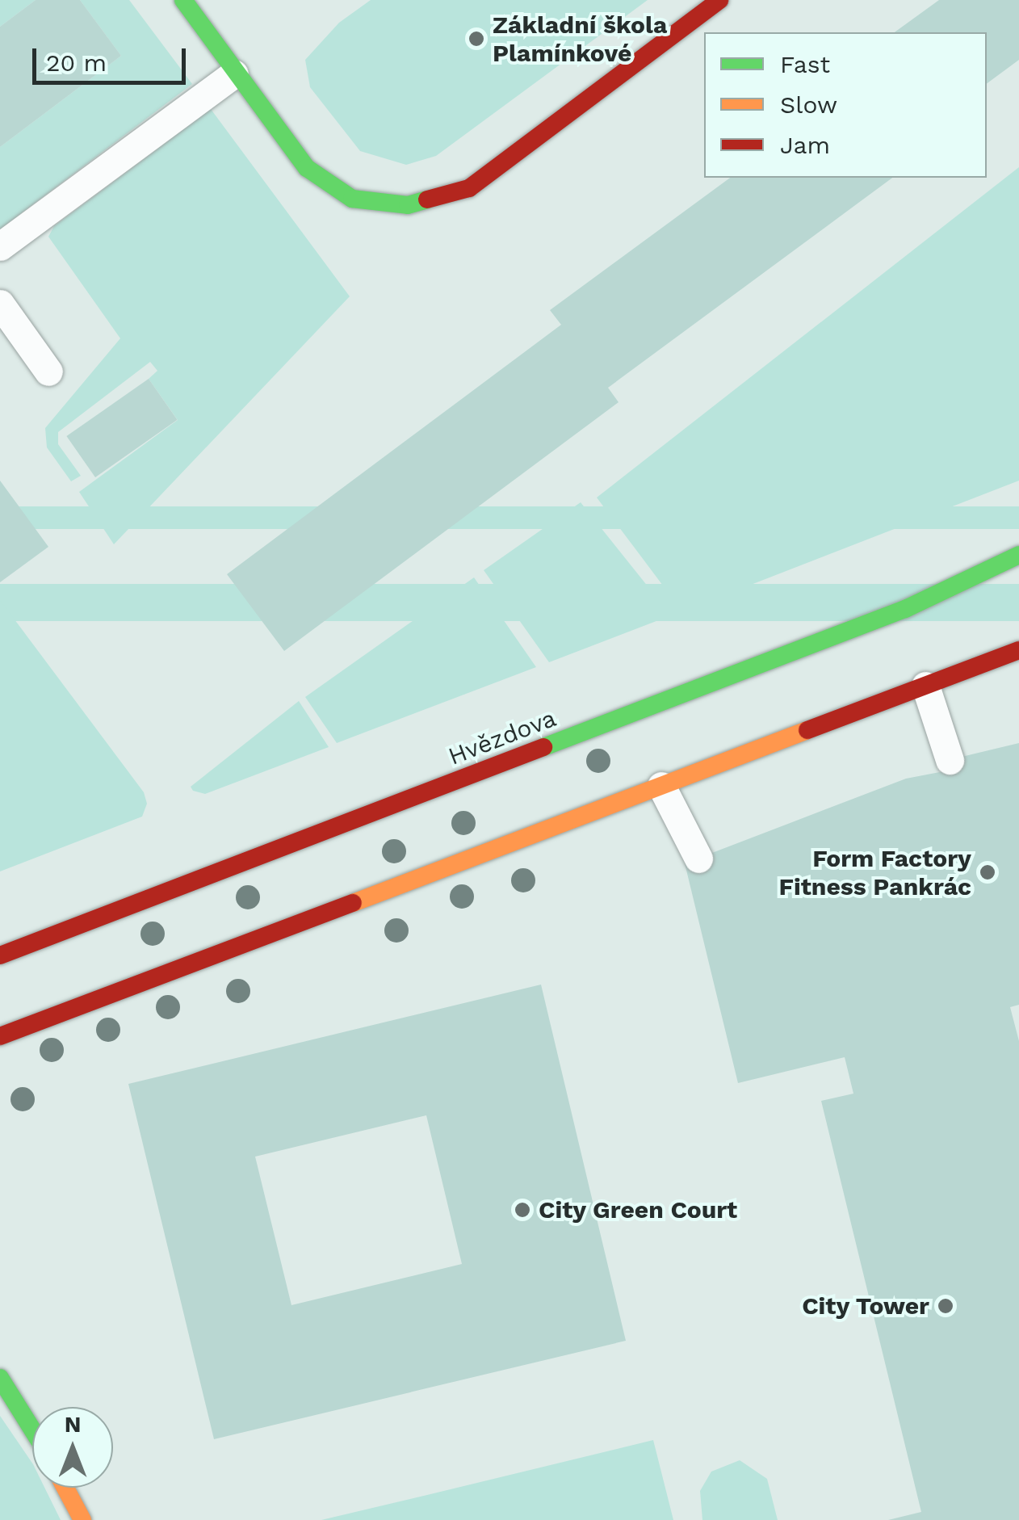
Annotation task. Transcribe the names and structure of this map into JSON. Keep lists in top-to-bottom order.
{
  "streets": {
    "street": ["Hvězdova"]
  },
  "places": [
    "Základní škola Plamínkové",
    "Form Factory Fitness Pankrác",
    "City Green Court",
    "City Tower"
  ],
  "legend": ["Fast", "Slow", "Jam"],
  "scale_bar": "20 m",
  "north": "top"
}
